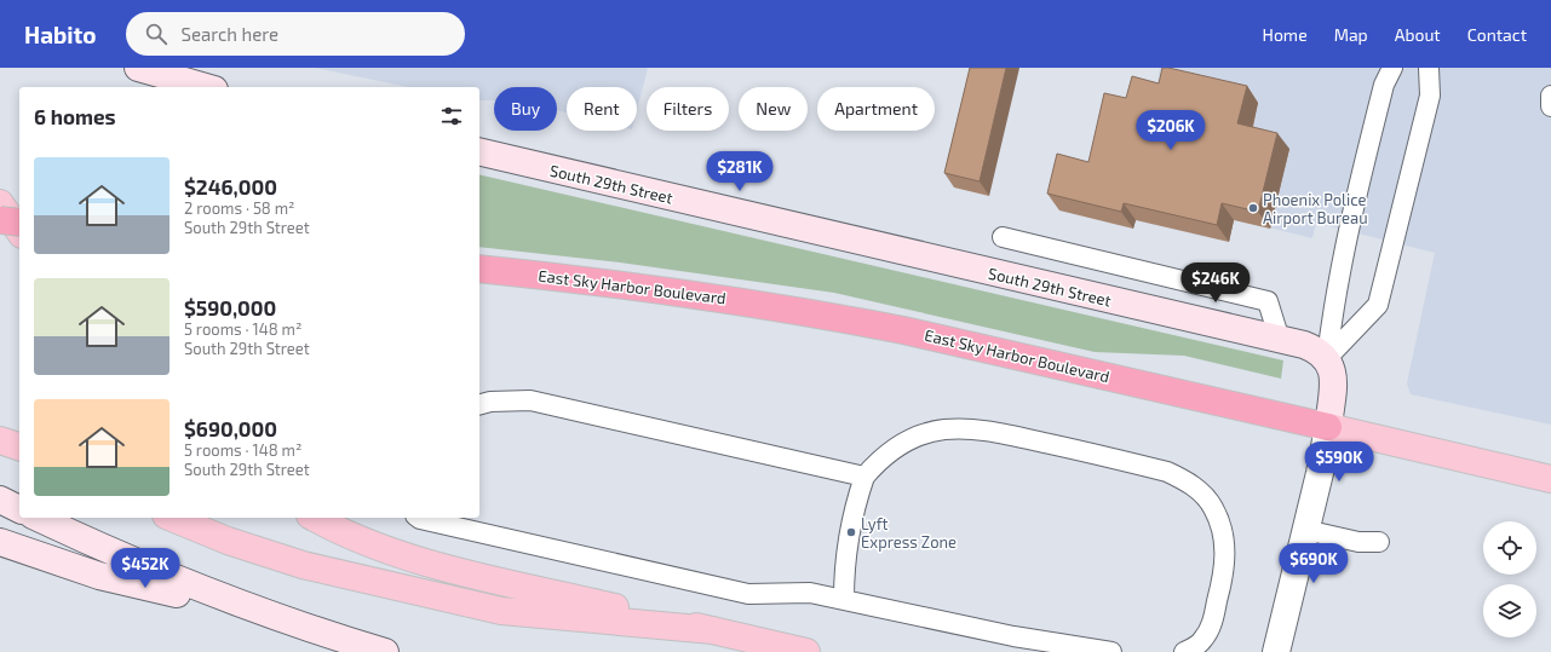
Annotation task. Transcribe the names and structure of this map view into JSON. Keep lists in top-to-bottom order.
{
  "streets": {
    "highway": ["East Sky Harbor Boulevard"],
    "main road": ["South 29th Street"]
  },
  "places": ["Phoenix Police Airport Bureau", "Lyft Express Zone"],
  "page": {
    "header": "Habito",
    "search": "Search here",
    "nav": [
      "Home",
      "Map",
      "About",
      "Contact"
    ],
    "chip": [
      "Buy",
      "Rent",
      "Filters",
      "New",
      "Apartment"
    ],
    "heading": "6 homes",
    "price": [
      "$206K",
      "$281K",
      "$246K",
      "$590K",
      "$690K",
      "$452K"
    ],
    "list": [
      {
        "name": "$246,000",
        "note": "2 rooms · 58 m² · South 29th Street"
      },
      {
        "name": "$590,000",
        "note": "5 rooms · 148 m² · South 29th Street"
      },
      {
        "name": "$690,000",
        "note": "5 rooms · 148 m² · South 29th Street"
      }
    ]
  }
}
